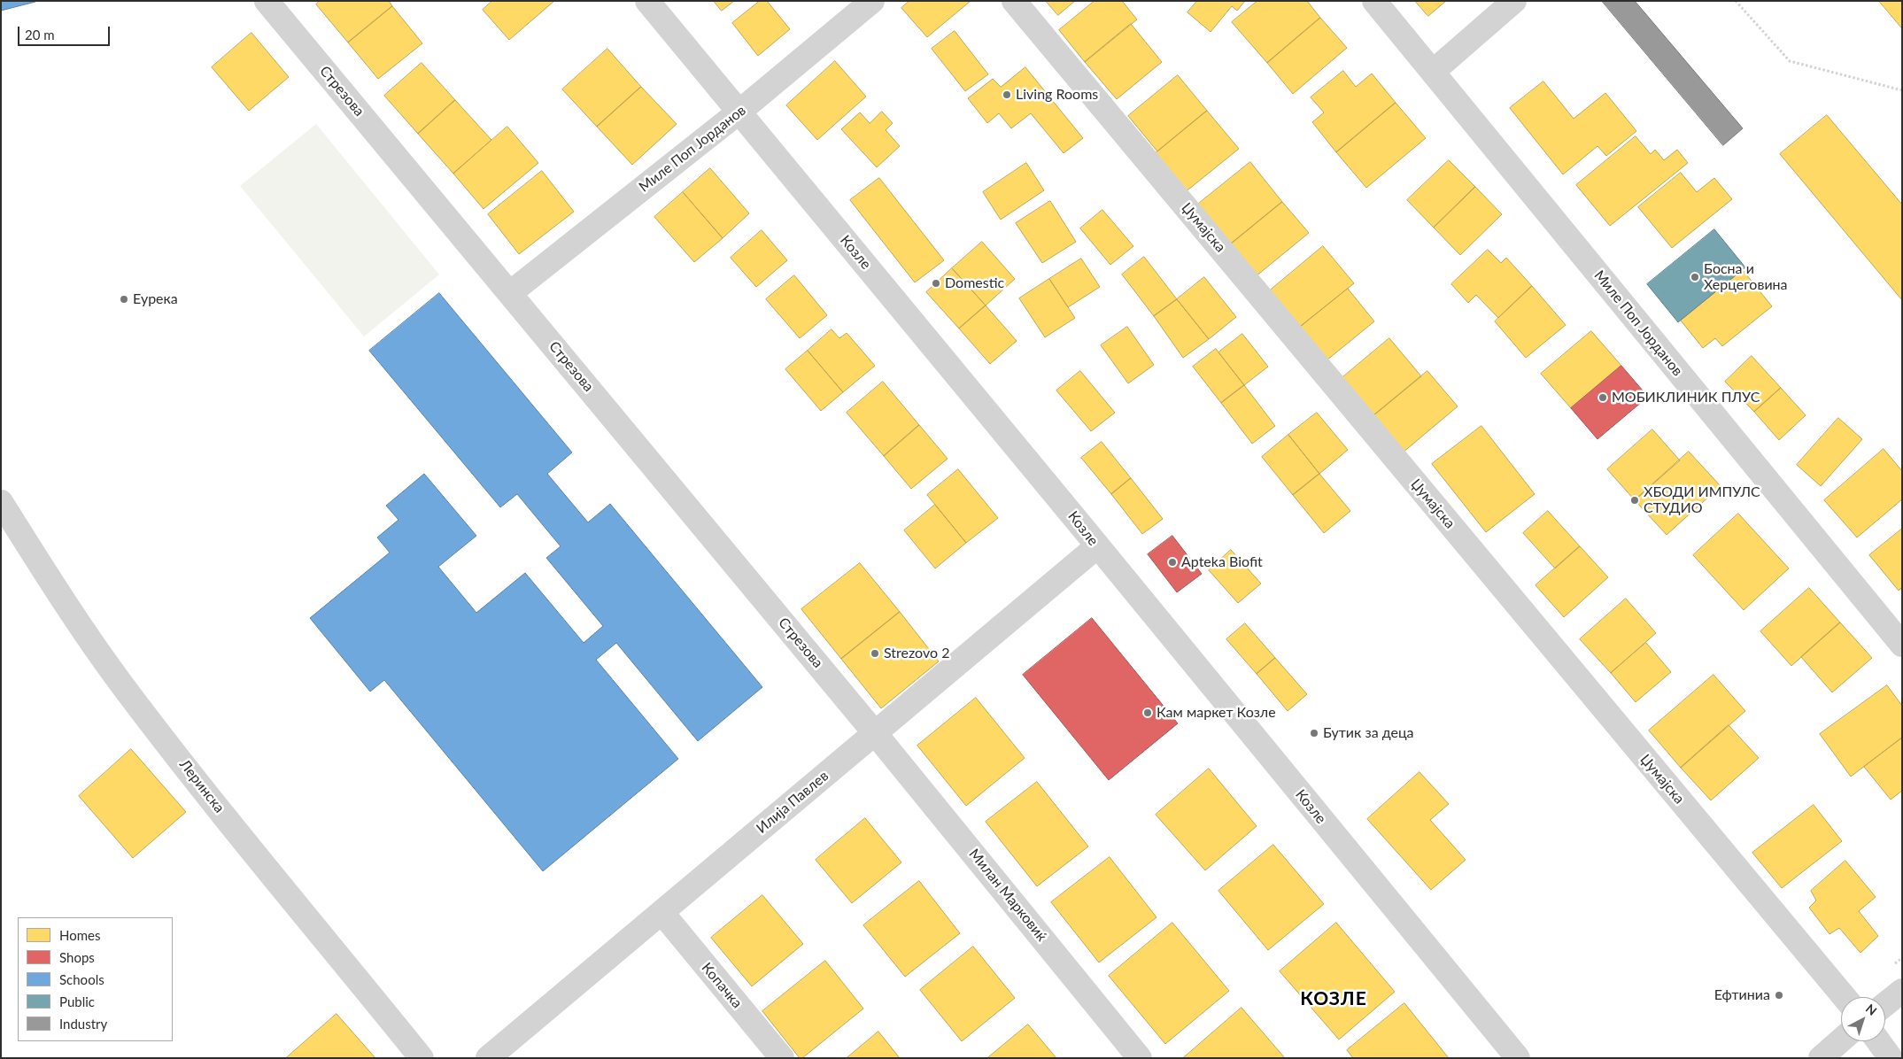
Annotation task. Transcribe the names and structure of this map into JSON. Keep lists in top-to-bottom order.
{
  "streets": {
    "street": [
      "Стрезова",
      "Миле Поп Јорданов",
      "Џумајска",
      "Козле",
      "Леринска",
      "Илија Павлев",
      "Милан Марковиќ",
      "Копачка"
    ]
  },
  "crossings": [
    ["Стрезова", "Миле Поп Јорданов"],
    ["Стрезова", "Илија Павлев"],
    ["Стрезова", "Милан Марковиќ"],
    ["Миле Поп Јорданов", "Козле"],
    ["Козле", "Илија Павлев"],
    ["Илија Павлев", "Милан Марковиќ"],
    ["Илија Павлев", "Копачка"]
  ],
  "districts": ["КОЗЛЕ"],
  "places": [
    "Living Rooms",
    "Босна и Херцеговина",
    "Domestic",
    "Еурека",
    "МОБИКЛИНИК ПЛУС",
    "ХБОДИ ИМПУЛС СТУДИО",
    "Apteka Biofit",
    "Strezovo 2",
    "Кам маркет Козле",
    "Бутик за деца",
    "Ефтиниа"
  ],
  "legend": [
    "Homes",
    "Shops",
    "Schools",
    "Public",
    "Industry"
  ],
  "scale_bar": "20 m",
  "north": "top right"
}
